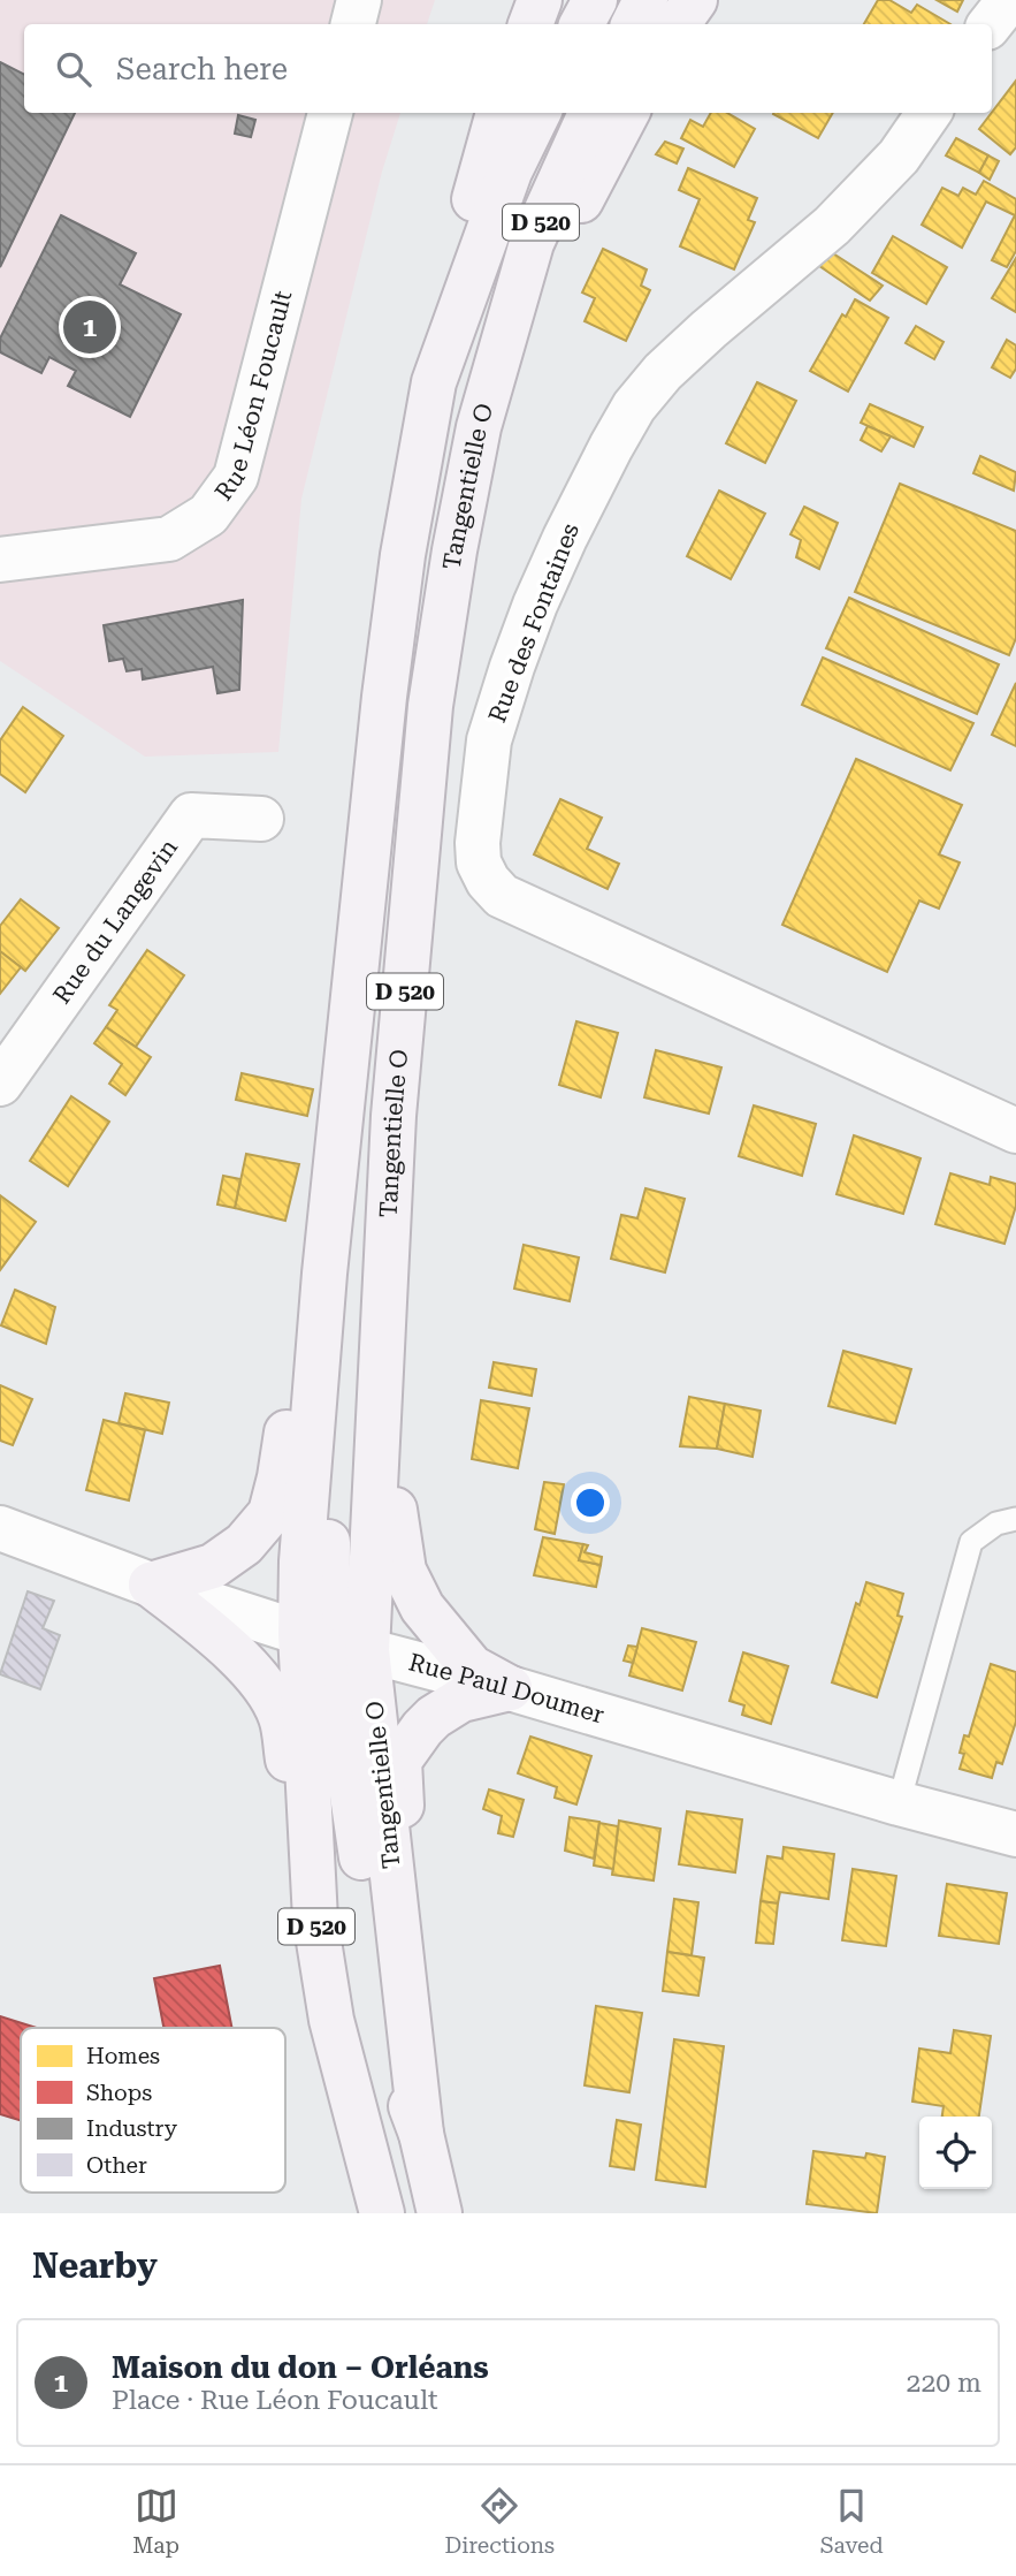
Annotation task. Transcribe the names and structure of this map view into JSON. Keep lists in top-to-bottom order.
{
  "streets": {
    "main road": ["D 520", "Tangentielle O"],
    "street": [
      "Rue Léon Foucault",
      "Rue des Fontaines",
      "Rue du Langevin",
      "Rue Paul Doumer"
    ]
  },
  "crossings": [
    ["D 520", "Tangentielle O"],
    ["D 520", "Rue Paul Doumer"],
    ["Tangentielle O", "Rue Paul Doumer"]
  ],
  "legend": [
    "Homes",
    "Shops",
    "Industry",
    "Other"
  ],
  "page": {
    "search": "Search here",
    "pins": "1",
    "heading": "Nearby",
    "list": [
      {
        "mark": "1",
        "name": "Maison du don – Orléans",
        "note": "Place · Rue Léon Foucault",
        "value": "220 m"
      }
    ],
    "nav": ["Map", "Directions", "Saved"]
  }
}
